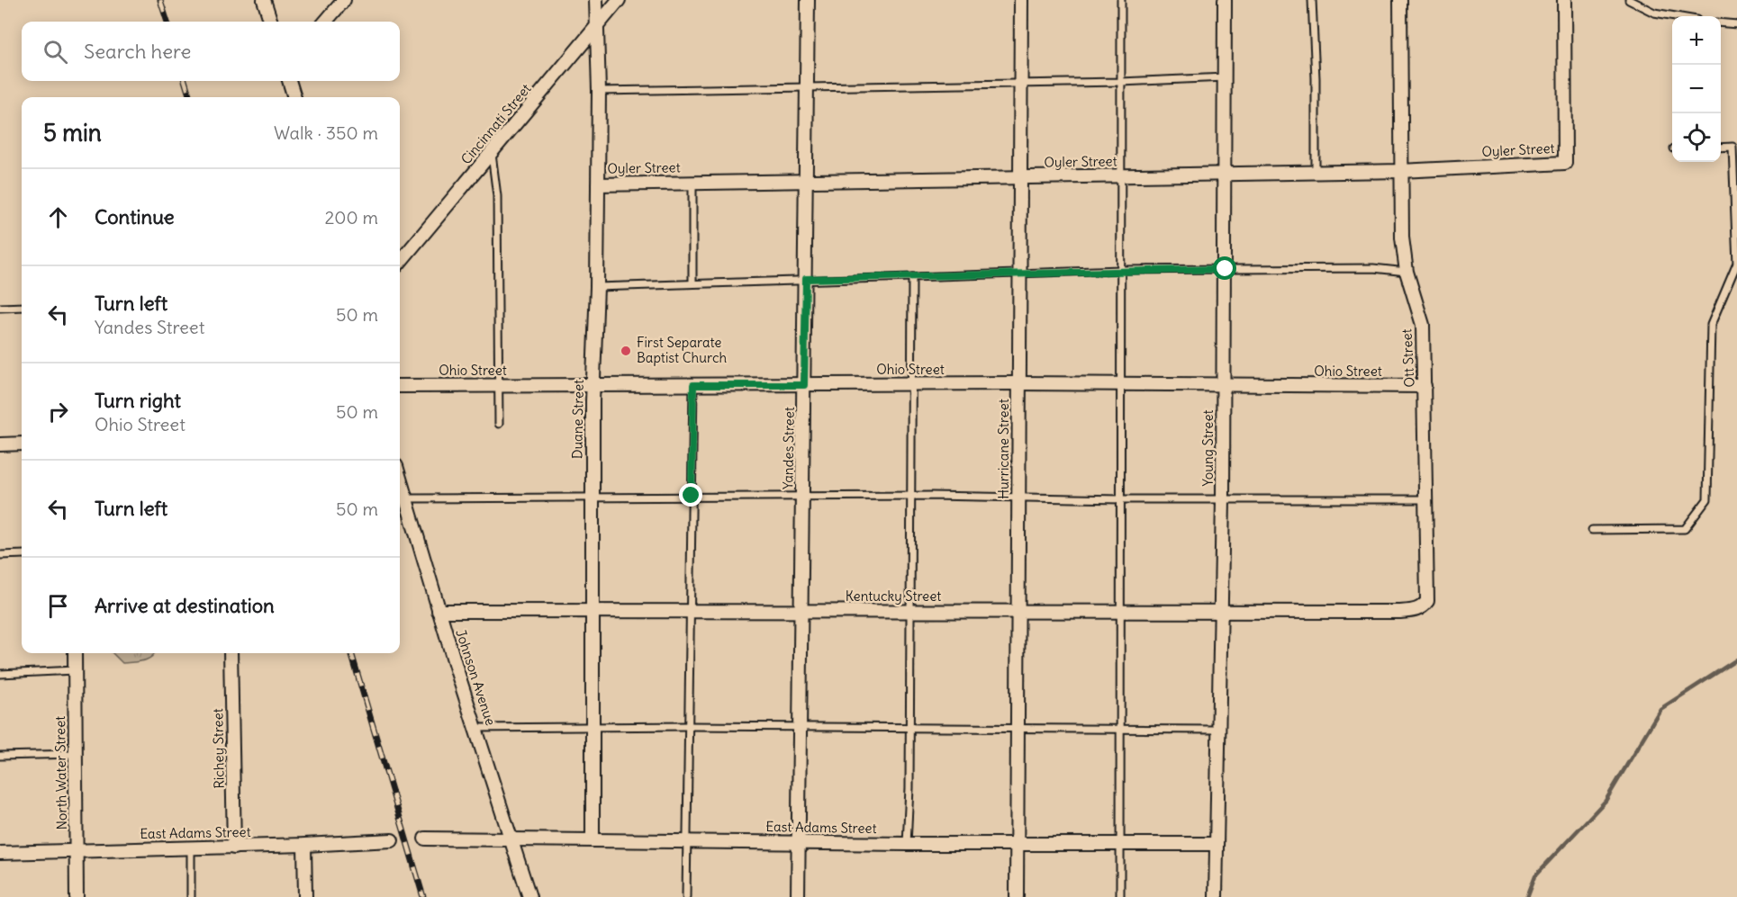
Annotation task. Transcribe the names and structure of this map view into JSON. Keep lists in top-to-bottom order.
{
  "streets": {
    "street": [
      "Cincinnati Street",
      "Oyler Street",
      "Ott Street",
      "Ohio Street",
      "Duane Street",
      "Yandes Street",
      "Young Street",
      "Hurricane Street",
      "Kentucky Street",
      "Johnson Avenue",
      "Richey Street",
      "North Water Street",
      "East Adams Street"
    ]
  },
  "crossings": [
    ["Cincinnati Street", "Duane Street"],
    ["Oyler Street", "Ott Street"],
    ["Oyler Street", "Duane Street"],
    ["Oyler Street", "Yandes Street"],
    ["Oyler Street", "Young Street"],
    ["Oyler Street", "Hurricane Street"],
    ["Ott Street", "Ohio Street"],
    ["Ott Street", "Kentucky Street"],
    ["Ohio Street", "Duane Street"],
    ["Ohio Street", "Yandes Street"],
    ["Ohio Street", "Young Street"],
    ["Ohio Street", "Hurricane Street"],
    ["Duane Street", "Kentucky Street"],
    ["Duane Street", "East Adams Street"],
    ["Yandes Street", "Kentucky Street"],
    ["Yandes Street", "East Adams Street"],
    ["Young Street", "Kentucky Street"],
    ["Young Street", "East Adams Street"],
    ["Hurricane Street", "Kentucky Street"],
    ["Hurricane Street", "East Adams Street"],
    ["Kentucky Street", "Johnson Avenue"],
    ["Johnson Avenue", "East Adams Street"],
    ["Richey Street", "East Adams Street"],
    ["North Water Street", "East Adams Street"]
  ],
  "places": ["First Separate Baptist Church"],
  "page": {
    "map_buttons": ["+", "−"],
    "search": "Search here",
    "heading": ["5 min", "Walk · 350 m"],
    "list": [
      ["Continue", "200 m"],
      ["Turn left", "Yandes Street", "50 m"],
      ["Turn right", "Ohio Street", "50 m"],
      ["Turn left", "50 m"],
      "Arrive at destination"
    ]
  }
}
